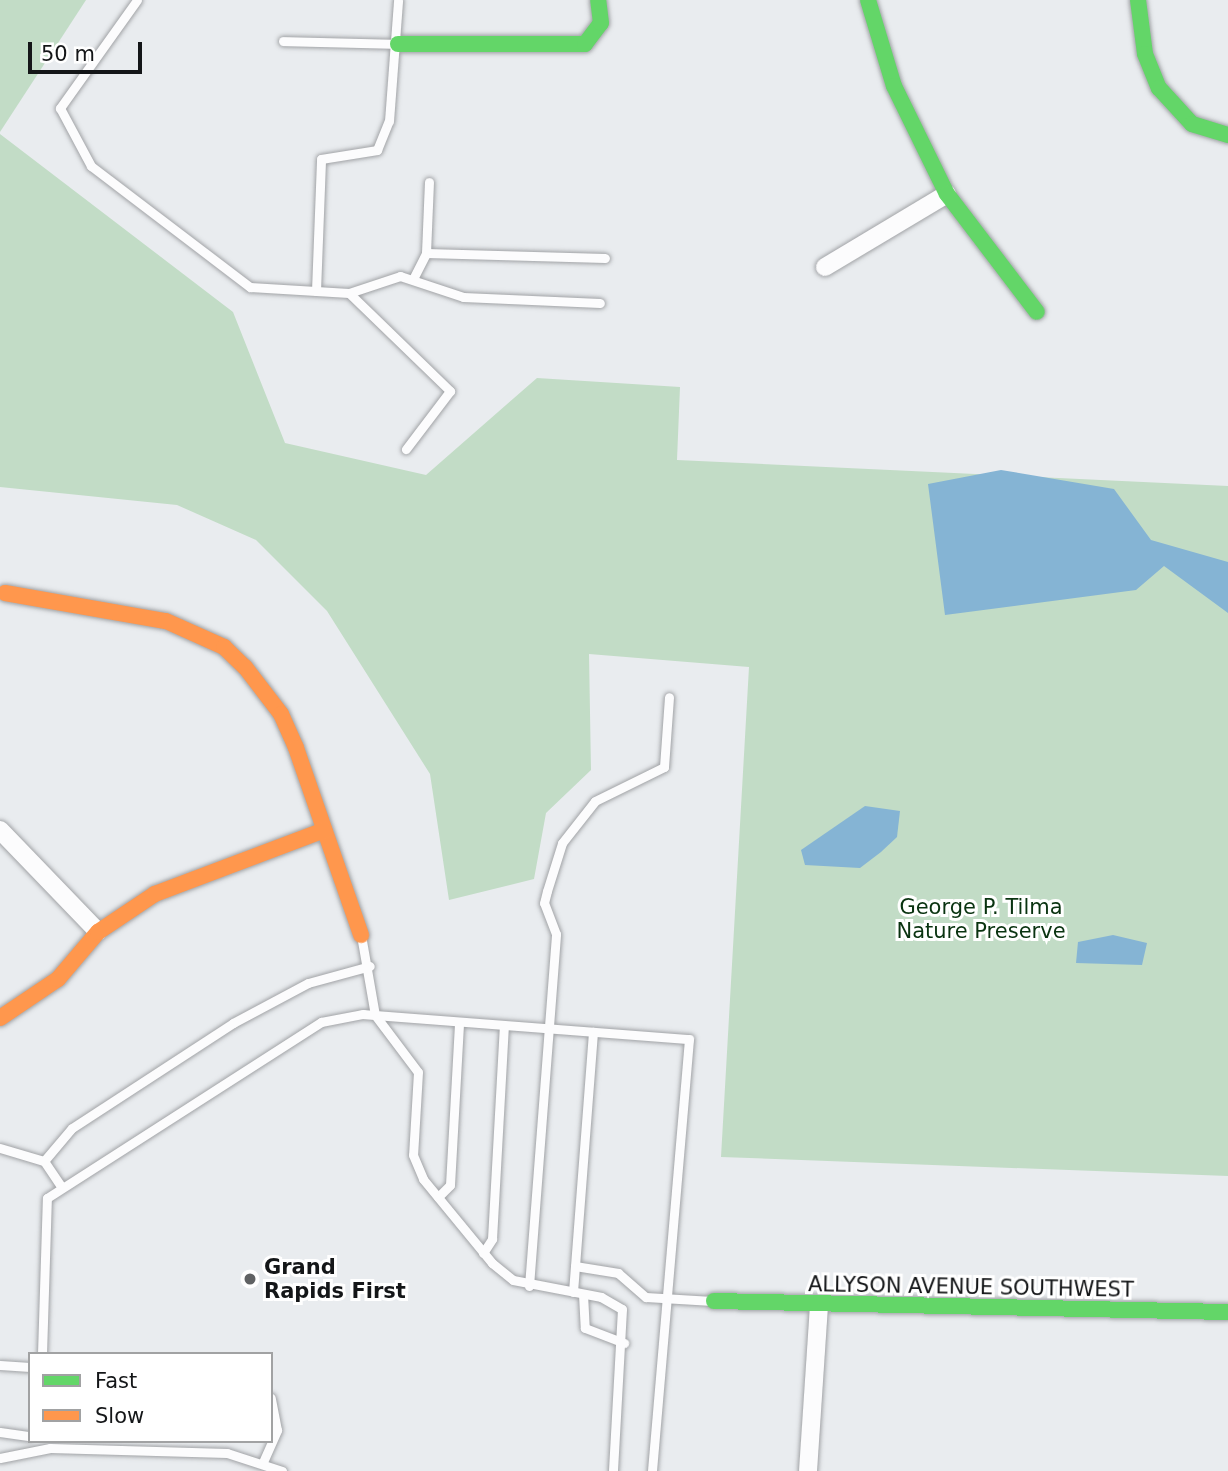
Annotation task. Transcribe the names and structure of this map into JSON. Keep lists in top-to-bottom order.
{
  "streets": {
    "street": ["ALLYSON AVENUE SOUTHWEST"]
  },
  "parks": ["George P. Tilma Nature Preserve"],
  "places": ["Grand Rapids First"],
  "legend": ["Fast", "Slow"],
  "scale_bar": "50 m"
}
